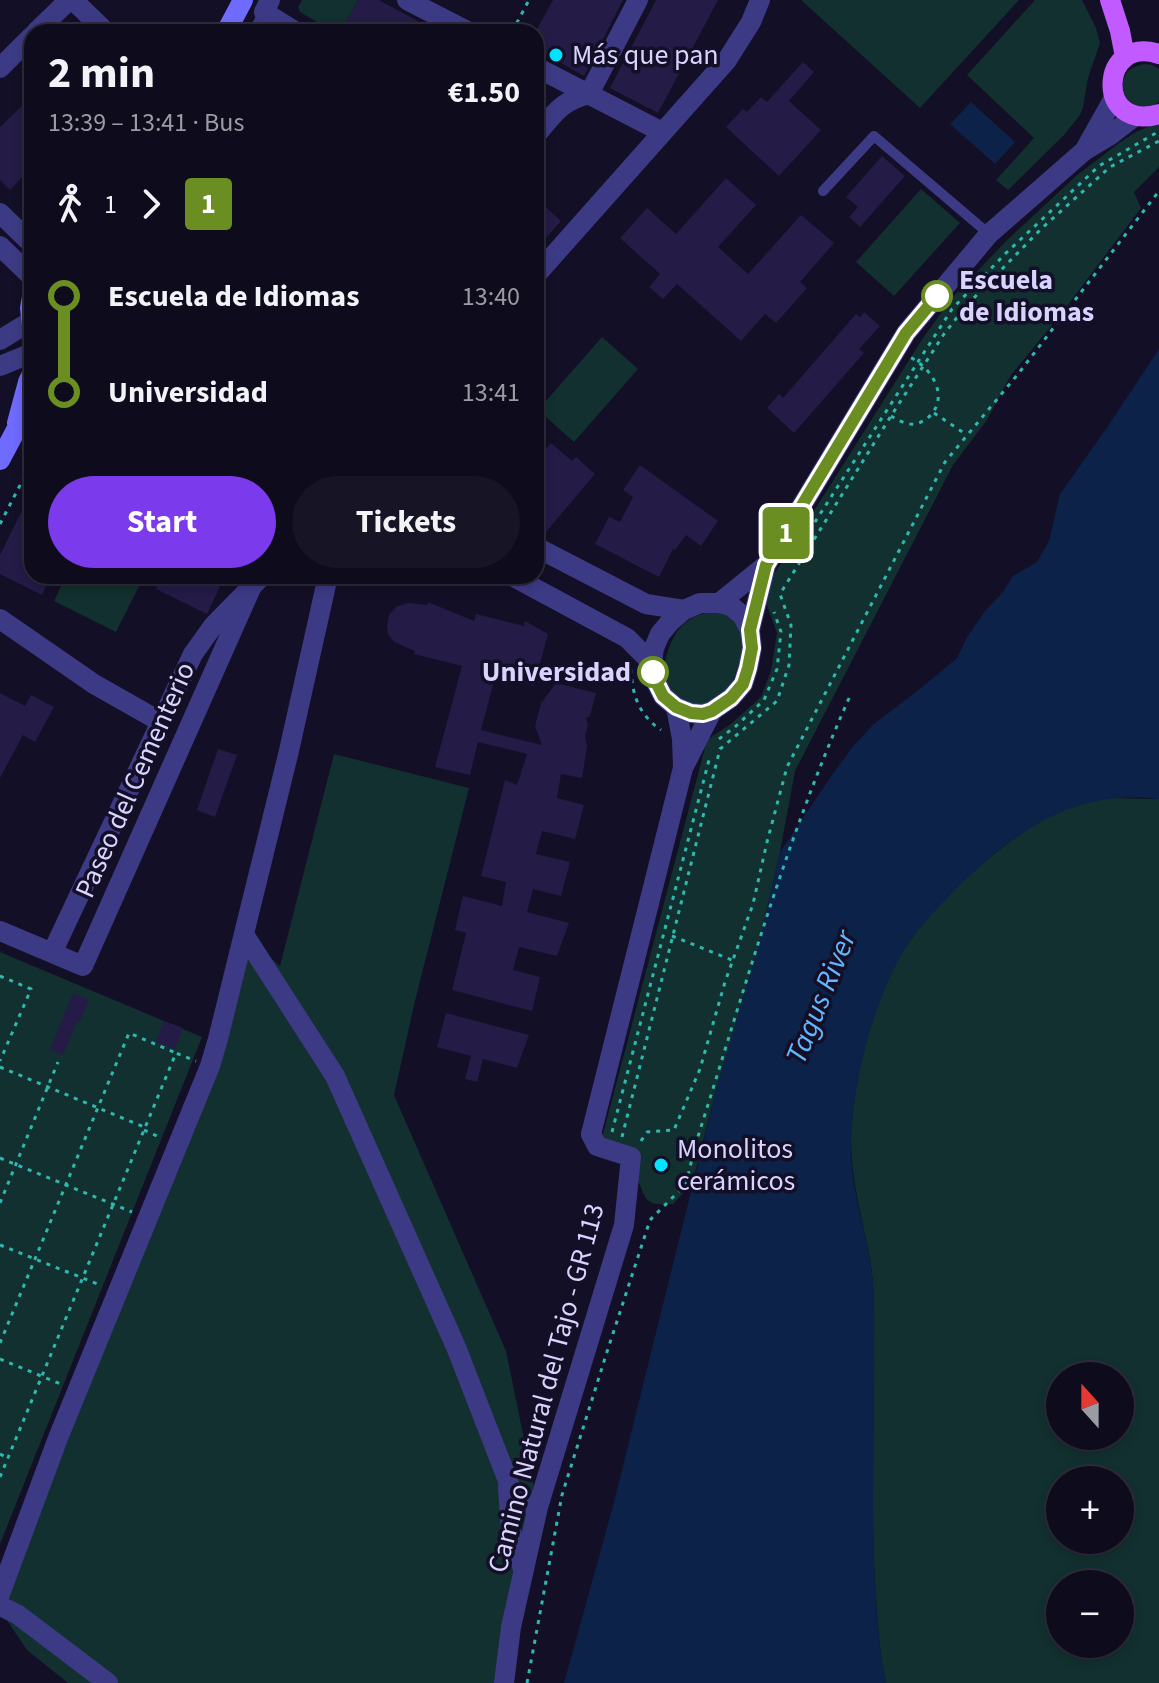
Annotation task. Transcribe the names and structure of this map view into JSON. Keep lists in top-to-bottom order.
{
  "streets": {
    "street": ["Paseo del Cementerio", "Camino Natural del Tajo - GR 113"]
  },
  "water": ["Tagus River"],
  "places": [
    "Más que pan",
    "Escuela de Idiomas",
    "Universidad",
    "Monolitos cerámicos"
  ],
  "lines": ["bus line 1"],
  "north": "top",
  "page": {
    "on_map": "1",
    "heading": ["2 min", "13:39 – 13:41 · Bus", "€1.50"],
    "legs": ["1", "1"],
    "list": [
      {
        "name": "Escuela de Idiomas",
        "value": "13:40"
      },
      {
        "name": "Universidad",
        "value": "13:41"
      }
    ],
    "buttons": ["Start", "Tickets"],
    "map_buttons": ["+", "−"]
  }
}
